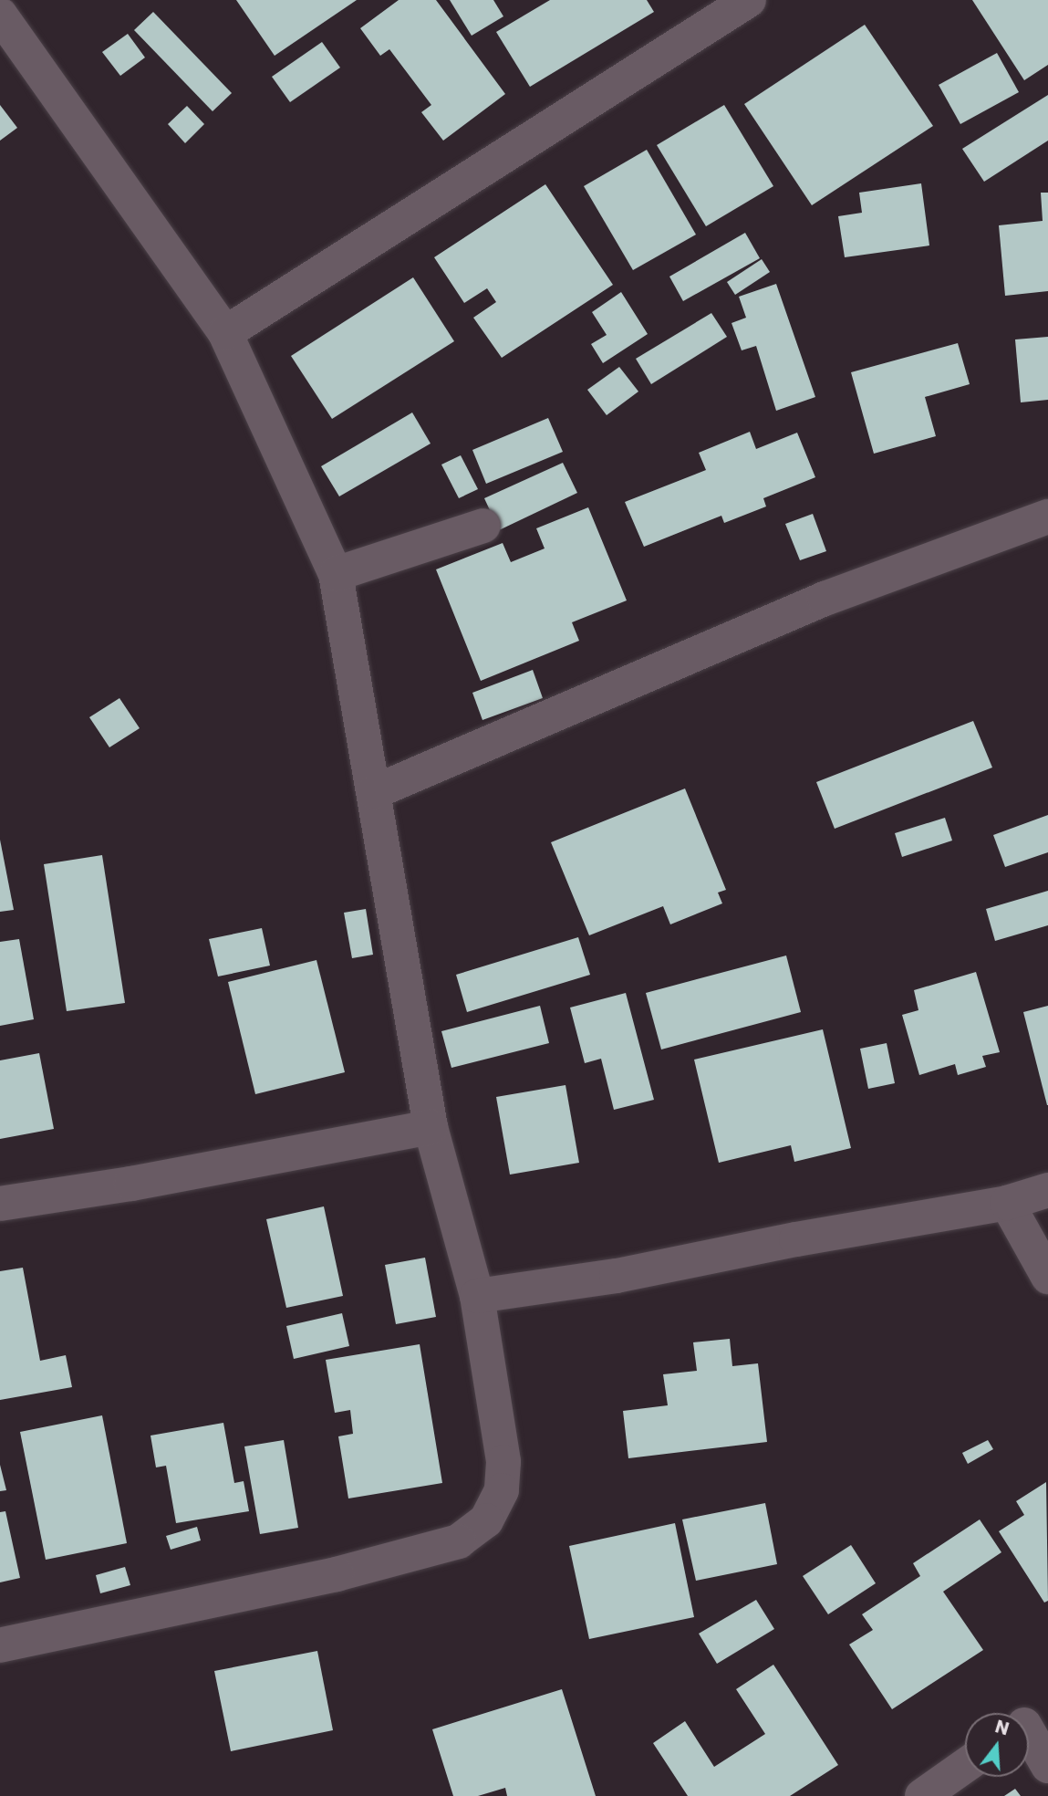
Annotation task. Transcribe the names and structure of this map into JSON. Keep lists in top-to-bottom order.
{
  "north": "top"
}
